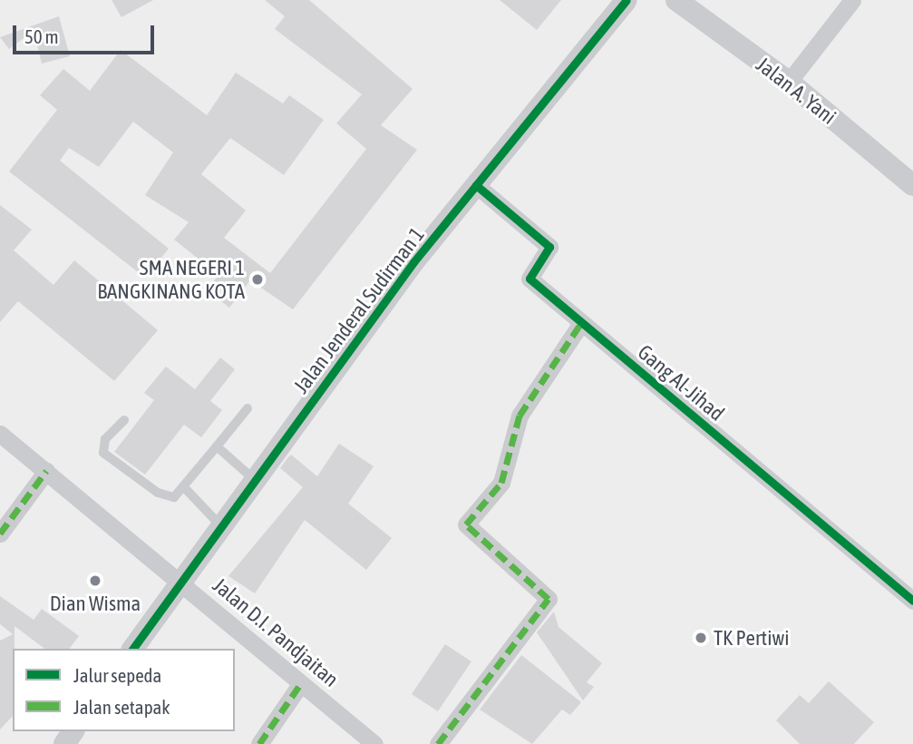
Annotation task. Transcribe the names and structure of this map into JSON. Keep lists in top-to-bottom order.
{
  "streets": {
    "street": [
      "Jalan A. Yani",
      "Jalan Jenderal Sudirman 1",
      "Gang Al-Jihad",
      "Jalan D.I. Pandjaitan"
    ]
  },
  "crossings": [
    ["Jalan Jenderal Sudirman 1", "Gang Al-Jihad"],
    ["Jalan Jenderal Sudirman 1", "Jalan D.I. Pandjaitan"]
  ],
  "places": ["SMA NEGERI 1 BANGKINANG KOTA", "Dian Wisma", "TK Pertiwi"],
  "legend": ["Jalur sepeda", "Jalan setapak"],
  "scale_bar": "50 m"
}
